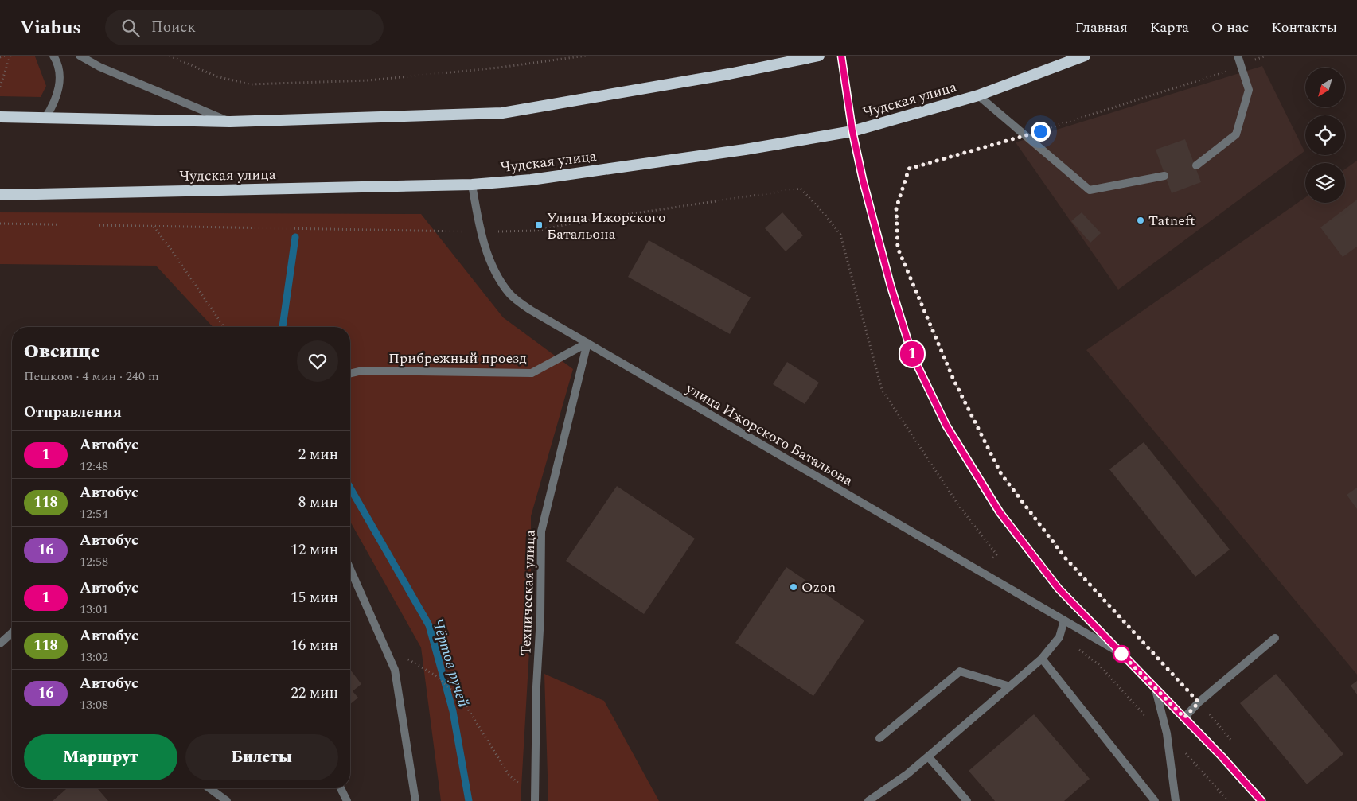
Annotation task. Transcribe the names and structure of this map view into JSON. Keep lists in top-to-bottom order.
{
  "streets": {
    "highway": ["Чудская улица"],
    "street": ["Прибрежный проезд", "улица Ижорского Батальона", "Техническая улица"]
  },
  "crossings": [
    ["Чудская улица", "улица Ижорского Батальона"],
    ["Прибрежный проезд", "улица Ижорского Батальона"],
    ["Прибрежный проезд", "Техническая улица"],
    ["улица Ижорского Батальона", "Техническая улица"]
  ],
  "water": ["Чёртов ручей"],
  "places": {
    "other": ["Tatneft", "Ozon"],
    "transit": ["Улица Ижорского Батальона"]
  },
  "lines": ["bus line 1"],
  "north": "bottom left",
  "page": {
    "header": "Viabus",
    "search": "Поиск",
    "nav": [
      "Главная",
      "Карта",
      "О нас",
      "Контакты"
    ],
    "on_map": "1",
    "heading": [
      ["Овсище", "Пешком · 4 мин · 240 m"],
      "Отправления"
    ],
    "list": [
      {
        "mark": "1",
        "name": "Автобус",
        "note": "12:48",
        "value": "2 мин"
      },
      {
        "mark": "118",
        "name": "Автобус",
        "note": "12:54",
        "value": "8 мин"
      },
      {
        "mark": "16",
        "name": "Автобус",
        "note": "12:58",
        "value": "12 мин"
      },
      {
        "mark": "1",
        "name": "Автобус",
        "note": "13:01",
        "value": "15 мин"
      },
      {
        "mark": "118",
        "name": "Автобус",
        "note": "13:02",
        "value": "16 мин"
      },
      {
        "mark": "16",
        "name": "Автобус",
        "note": "13:08",
        "value": "22 мин"
      }
    ],
    "buttons": ["Маршрут", "Билеты"]
  }
}
